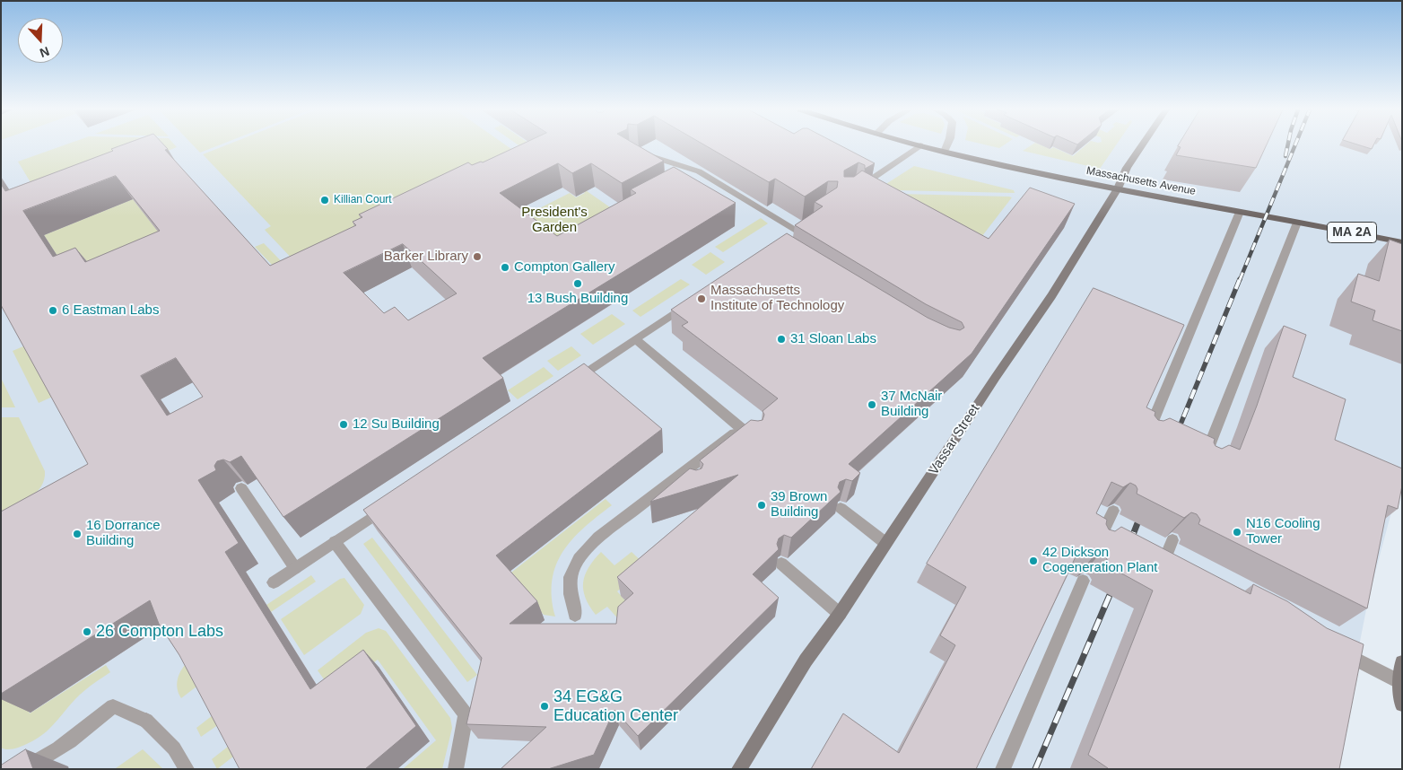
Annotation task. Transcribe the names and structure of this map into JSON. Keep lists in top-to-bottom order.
{
  "streets": {
    "main road": ["Massachusetts Avenue", "MA 2A", "Vassar Street"]
  },
  "crossings": [
    ["Massachusetts Avenue", "Vassar Street"]
  ],
  "parks": ["President's Garden"],
  "places": [
    "Killian Court",
    "Barker Library",
    "Compton Gallery",
    "13 Bush Building",
    "Massachusetts Institute of Technology",
    "6 Eastman Labs",
    "31 Sloan Labs",
    "37 McNair Building",
    "12 Su Building",
    "39 Brown Building",
    "N16 Cooling Tower",
    "16 Dorrance Building",
    "42 Dickson Cogeneration Plant",
    "26 Compton Labs",
    "34 EG&G Education Center"
  ],
  "north": "bottom"
}
